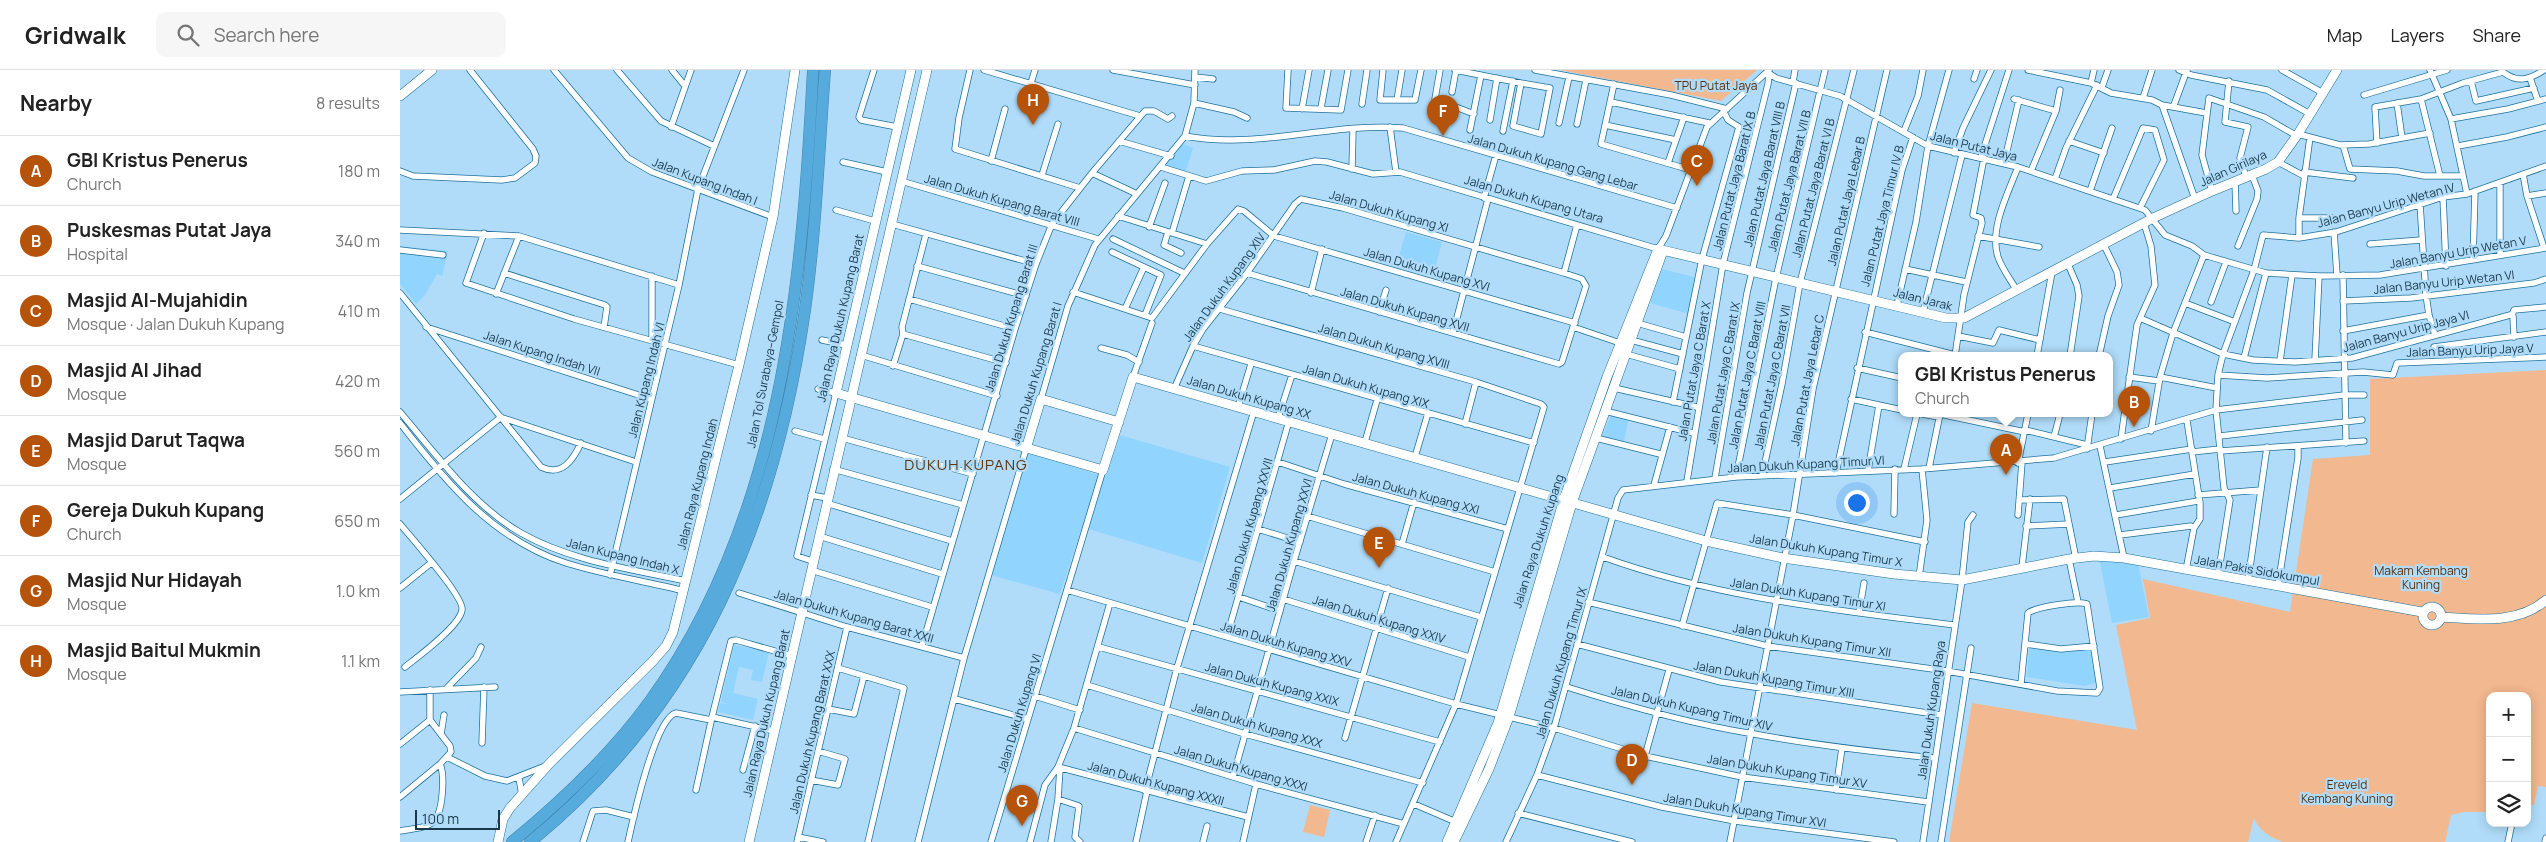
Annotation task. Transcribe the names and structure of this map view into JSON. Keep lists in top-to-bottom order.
{
  "streets": {
    "highway": ["Jalan Tol Surabaya–Gempol"],
    "street": [
      "Jalan Putat Jaya",
      "Jalan Dukuh Kupang Gang Lebar",
      "Jalan Girilaya",
      "Jalan Putat Jaya Barat VIII B",
      "Jalan Kupang Indah I",
      "Jalan Putat Jaya Barat IX B",
      "Jalan Putat Jaya Barat VII B",
      "Jalan Putat Jaya Barat VI B",
      "Jalan Dukuh Kupang Utara",
      "Jalan Dukuh Kupang Barat VIII",
      "Jalan Putat Jaya Lebar B",
      "Jalan Banyu Urip Wetan IV",
      "Jalan Dukuh Kupang XI",
      "Jalan Putat Jaya Timur IV B",
      "Jalan Banyu Urip Wetan V",
      "Jalan Dukuh Kupang XVI",
      "Jalan Banyu Urip Wetan VI",
      "Jalan Dukuh Kupang XIV",
      "Jalan Jarak",
      "Jalan Dukuh Kupang XVII",
      "Jalan Raya Dukuh Kupang Barat",
      "Jalan Dukuh Kupang Barat III",
      "Jalan Banyu Urip Jaya VI",
      "Jalan Dukuh Kupang XVIII",
      "Jalan Banyu Urip Jaya V",
      "Jalan Kupang Indah VII",
      "Jalan Putat Jaya C Barat X",
      "Jalan Dukuh Kupang Barat I",
      "Jalan Putat Jaya C Barat IX",
      "Jalan Putat Jaya C Barat VIII",
      "Jalan Putat Jaya C Barat VII",
      "Jalan Kupang Indah VI",
      "Jalan Putat Jaya Lebar C",
      "Jalan Dukuh Kupang XIX",
      "Jalan Dukuh Kupang XX",
      "Jalan Dukuh Kupang Timur VI",
      "Jalan Raya Kupang Indah",
      "Jalan Dukuh Kupang XXI",
      "Jalan Dukuh Kupang XXVII",
      "Jalan Raya Dukuh Kupang",
      "Jalan Dukuh Kupang XXVI",
      "Jalan Dukuh Kupang Timur X",
      "Jalan Kupang Indah X",
      "Jalan Pakis Sidokumpul",
      "Jalan Dukuh Kupang Timur XI",
      "Jalan Dukuh Kupang Barat XXII",
      "Jalan Dukuh Kupang XXIV",
      "Jalan Dukuh Kupang Timur XII",
      "Jalan Dukuh Kupang XXV",
      "Jalan Dukuh Kupang Timur IX",
      "Jalan Dukuh Kupang Timur XIII",
      "Jalan Dukuh Kupang XXIX",
      "Jalan Dukuh Kupang Timur XIV",
      "Jalan Dukuh Kupang Raya",
      "Jalan Dukuh Kupang VI",
      "Jalan Dukuh Kupang XXX",
      "Jalan Dukuh Kupang Barat XXX",
      "Jalan Dukuh Kupang XXXI",
      "Jalan Dukuh Kupang Timur XV",
      "Jalan Dukuh Kupang XXXII",
      "Jalan Dukuh Kupang Timur XVI"
    ]
  },
  "crossings": [
    ["Jalan Putat Jaya", "Jalan Girilaya"],
    ["Jalan Putat Jaya", "Jalan Putat Jaya Barat VIII B"],
    ["Jalan Putat Jaya", "Jalan Putat Jaya Barat IX B"],
    ["Jalan Putat Jaya", "Jalan Putat Jaya Barat VII B"],
    ["Jalan Putat Jaya", "Jalan Putat Jaya Barat VI B"],
    ["Jalan Putat Jaya", "Jalan Putat Jaya Lebar B"],
    ["Jalan Putat Jaya", "Jalan Putat Jaya Timur IV B"],
    ["Jalan Putat Jaya", "Jalan Banyu Urip Wetan V"],
    ["Jalan Putat Jaya", "Jalan Jarak"],
    ["Jalan Dukuh Kupang Gang Lebar", "Jalan Dukuh Kupang Barat I"],
    ["Jalan Girilaya", "Jalan Jarak"],
    ["Jalan Putat Jaya Barat VIII B", "Jalan Jarak"],
    ["Jalan Putat Jaya Barat VIII B", "Jalan Putat Jaya C Barat IX"],
    ["Jalan Kupang Indah I", "Jalan Kupang Indah VI"],
    ["Jalan Kupang Indah I", "Jalan Raya Kupang Indah"],
    ["Jalan Putat Jaya Barat IX B", "Jalan Jarak"],
    ["Jalan Putat Jaya Barat IX B", "Jalan Putat Jaya C Barat X"],
    ["Jalan Putat Jaya Barat VII B", "Jalan Jarak"],
    ["Jalan Putat Jaya Barat VII B", "Jalan Putat Jaya C Barat VIII"],
    ["Jalan Putat Jaya Barat VI B", "Jalan Jarak"],
    ["Jalan Putat Jaya Barat VI B", "Jalan Putat Jaya C Barat VII"],
    ["Jalan Dukuh Kupang Utara", "Jalan Jarak"],
    ["Jalan Dukuh Kupang Utara", "Jalan Dukuh Kupang Barat I"],
    ["Jalan Dukuh Kupang Utara", "Jalan Raya Dukuh Kupang"],
    ["Jalan Dukuh Kupang Barat VIII", "Jalan Raya Dukuh Kupang Barat"],
    ["Jalan Dukuh Kupang Barat VIII", "Jalan Dukuh Kupang Barat III"],
    ["Jalan Dukuh Kupang Barat VIII", "Jalan Dukuh Kupang Barat I"],
    ["Jalan Putat Jaya Lebar B", "Jalan Jarak"],
    ["Jalan Putat Jaya Lebar B", "Jalan Putat Jaya Lebar C"],
    ["Jalan Banyu Urip Wetan IV", "Jalan Banyu Urip Wetan V"],
    ["Jalan Dukuh Kupang XI", "Jalan Dukuh Kupang XVI"],
    ["Jalan Dukuh Kupang XI", "Jalan Dukuh Kupang XIV"],
    ["Jalan Dukuh Kupang XI", "Jalan Dukuh Kupang XVII"],
    ["Jalan Putat Jaya Timur IV B", "Jalan Jarak"],
    ["Jalan Putat Jaya Timur IV B", "Jalan Dukuh Kupang Timur VI"],
    ["Jalan Dukuh Kupang XVI", "Jalan Dukuh Kupang XIV"],
    ["Jalan Dukuh Kupang XVI", "Jalan Dukuh Kupang XVII"],
    ["Jalan Dukuh Kupang XVI", "Jalan Raya Dukuh Kupang"],
    ["Jalan Dukuh Kupang XIV", "Jalan Dukuh Kupang XVII"],
    ["Jalan Dukuh Kupang XIV", "Jalan Dukuh Kupang XVIII"],
    ["Jalan Dukuh Kupang XIV", "Jalan Dukuh Kupang XIX"],
    ["Jalan Dukuh Kupang XIV", "Jalan Dukuh Kupang XX"],
    ["Jalan Jarak", "Jalan Putat Jaya C Barat X"],
    ["Jalan Jarak", "Jalan Putat Jaya C Barat IX"],
    ["Jalan Jarak", "Jalan Putat Jaya C Barat VIII"],
    ["Jalan Jarak", "Jalan Putat Jaya C Barat VII"],
    ["Jalan Jarak", "Jalan Putat Jaya Lebar C"],
    ["Jalan Jarak", "Jalan Raya Dukuh Kupang"],
    ["Jalan Raya Dukuh Kupang Barat", "Jalan Dukuh Kupang Barat XXII"],
    ["Jalan Dukuh Kupang Barat III", "Jalan Dukuh Kupang Barat XXII"],
    ["Jalan Dukuh Kupang XVIII", "Jalan Dukuh Kupang XIX"],
    ["Jalan Kupang Indah VII", "Jalan Kupang Indah VI"],
    ["Jalan Putat Jaya C Barat X", "Jalan Dukuh Kupang Timur VI"],
    ["Jalan Dukuh Kupang Barat I", "Jalan Dukuh Kupang Barat XXII"],
    ["Jalan Putat Jaya C Barat IX", "Jalan Dukuh Kupang Timur VI"],
    ["Jalan Putat Jaya C Barat VIII", "Jalan Dukuh Kupang Timur VI"],
    ["Jalan Putat Jaya C Barat VII", "Jalan Dukuh Kupang Timur VI"],
    ["Jalan Kupang Indah VI", "Jalan Kupang Indah X"],
    ["Jalan Putat Jaya Lebar C", "Jalan Dukuh Kupang Timur VI"],
    ["Jalan Putat Jaya Lebar C", "Jalan Dukuh Kupang Timur X"],
    ["Jalan Putat Jaya Lebar C", "Jalan Dukuh Kupang Timur XI"],
    ["Jalan Putat Jaya Lebar C", "Jalan Dukuh Kupang Timur XII"],
    ["Jalan Putat Jaya Lebar C", "Jalan Dukuh Kupang Timur XIII"],
    ["Jalan Putat Jaya Lebar C", "Jalan Dukuh Kupang Timur XIV"],
    ["Jalan Putat Jaya Lebar C", "Jalan Dukuh Kupang Timur XV"],
    ["Jalan Putat Jaya Lebar C", "Jalan Dukuh Kupang Timur XVI"],
    ["Jalan Dukuh Kupang XX", "Jalan Dukuh Kupang XXVII"],
    ["Jalan Dukuh Kupang XX", "Jalan Raya Dukuh Kupang"],
    ["Jalan Dukuh Kupang XX", "Jalan Dukuh Kupang XXVI"],
    ["Jalan Dukuh Kupang XX", "Jalan Dukuh Kupang Timur X"],
    ["Jalan Dukuh Kupang Timur VI", "Jalan Dukuh Kupang Timur X"],
    ["Jalan Dukuh Kupang Timur VI", "Jalan Dukuh Kupang Timur IX"],
    ["Jalan Raya Kupang Indah", "Jalan Kupang Indah X"],
    ["Jalan Dukuh Kupang XXI", "Jalan Dukuh Kupang XXVII"],
    ["Jalan Dukuh Kupang XXI", "Jalan Dukuh Kupang XXVI"],
    ["Jalan Dukuh Kupang XXVII", "Jalan Dukuh Kupang XXV"],
    ["Jalan Raya Dukuh Kupang", "Jalan Dukuh Kupang Timur X"],
    ["Jalan Raya Dukuh Kupang", "Jalan Dukuh Kupang XXV"],
    ["Jalan Raya Dukuh Kupang", "Jalan Dukuh Kupang Timur XV"],
    ["Jalan Dukuh Kupang XXVI", "Jalan Dukuh Kupang XXIV"],
    ["Jalan Dukuh Kupang XXVI", "Jalan Dukuh Kupang XXV"],
    ["Jalan Dukuh Kupang XXVI", "Jalan Dukuh Kupang XXIX"],
    ["Jalan Dukuh Kupang XXVI", "Jalan Dukuh Kupang XXX"],
    ["Jalan Dukuh Kupang XXVI", "Jalan Dukuh Kupang XXXI"],
    ["Jalan Dukuh Kupang Timur X", "Jalan Pakis Sidokumpul"],
    ["Jalan Dukuh Kupang Timur X", "Jalan Dukuh Kupang Timur IX"],
    ["Jalan Dukuh Kupang Timur X", "Jalan Dukuh Kupang Raya"],
    ["Jalan Dukuh Kupang Timur XI", "Jalan Dukuh Kupang Timur IX"],
    ["Jalan Dukuh Kupang Timur XI", "Jalan Dukuh Kupang Raya"],
    ["Jalan Dukuh Kupang Barat XXII", "Jalan Dukuh Kupang Barat XXX"],
    ["Jalan Dukuh Kupang Timur XII", "Jalan Dukuh Kupang Timur IX"],
    ["Jalan Dukuh Kupang Timur XII", "Jalan Dukuh Kupang Raya"],
    ["Jalan Dukuh Kupang XXV", "Jalan Dukuh Kupang VI"],
    ["Jalan Dukuh Kupang XXV", "Jalan Dukuh Kupang Timur XV"],
    ["Jalan Dukuh Kupang Timur IX", "Jalan Dukuh Kupang Timur XIII"],
    ["Jalan Dukuh Kupang Timur IX", "Jalan Dukuh Kupang Timur XIV"],
    ["Jalan Dukuh Kupang Timur IX", "Jalan Dukuh Kupang Timur XV"],
    ["Jalan Dukuh Kupang Timur IX", "Jalan Dukuh Kupang Timur XVI"],
    ["Jalan Dukuh Kupang Timur XIII", "Jalan Dukuh Kupang Raya"],
    ["Jalan Dukuh Kupang Timur XIV", "Jalan Dukuh Kupang Raya"],
    ["Jalan Dukuh Kupang Raya", "Jalan Dukuh Kupang Timur XV"]
  ],
  "districts": ["DUKUH KUPANG"],
  "parks": ["TPU Putat Jaya", "Makam Kembang Kuning", "Ereveld Kembang Kuning"],
  "scale_bar": "100 m",
  "page": {
    "header": "Gridwalk",
    "search": "Search here",
    "nav": ["Map", "Layers", "Share"],
    "heading": ["Nearby", "8 results"],
    "pins": [
      "H",
      "F",
      "C",
      "B",
      "A",
      "E",
      "D",
      "G"
    ],
    "list": [
      {
        "mark": "A",
        "name": "GBI Kristus Penerus",
        "note": "Church",
        "value": "180 m"
      },
      {
        "mark": "B",
        "name": "Puskesmas Putat Jaya",
        "note": "Hospital",
        "value": "340 m"
      },
      {
        "mark": "C",
        "name": "Masjid Al-Mujahidin",
        "note": "Mosque · Jalan Dukuh Kupang",
        "value": "410 m"
      },
      {
        "mark": "D",
        "name": "Masjid Al Jihad",
        "note": "Mosque",
        "value": "420 m"
      },
      {
        "mark": "E",
        "name": "Masjid Darut Taqwa",
        "note": "Mosque",
        "value": "560 m"
      },
      {
        "mark": "F",
        "name": "Gereja Dukuh Kupang",
        "note": "Church",
        "value": "650 m"
      },
      {
        "mark": "G",
        "name": "Masjid Nur Hidayah",
        "note": "Mosque",
        "value": "1.0 km"
      },
      {
        "mark": "H",
        "name": "Masjid Baitul Mukmin",
        "note": "Mosque",
        "value": "1.1 km"
      }
    ],
    "popup": ["GBI Kristus Penerus", "Church"],
    "map_buttons": ["+", "−"],
    "scale": "100 m"
  }
}
